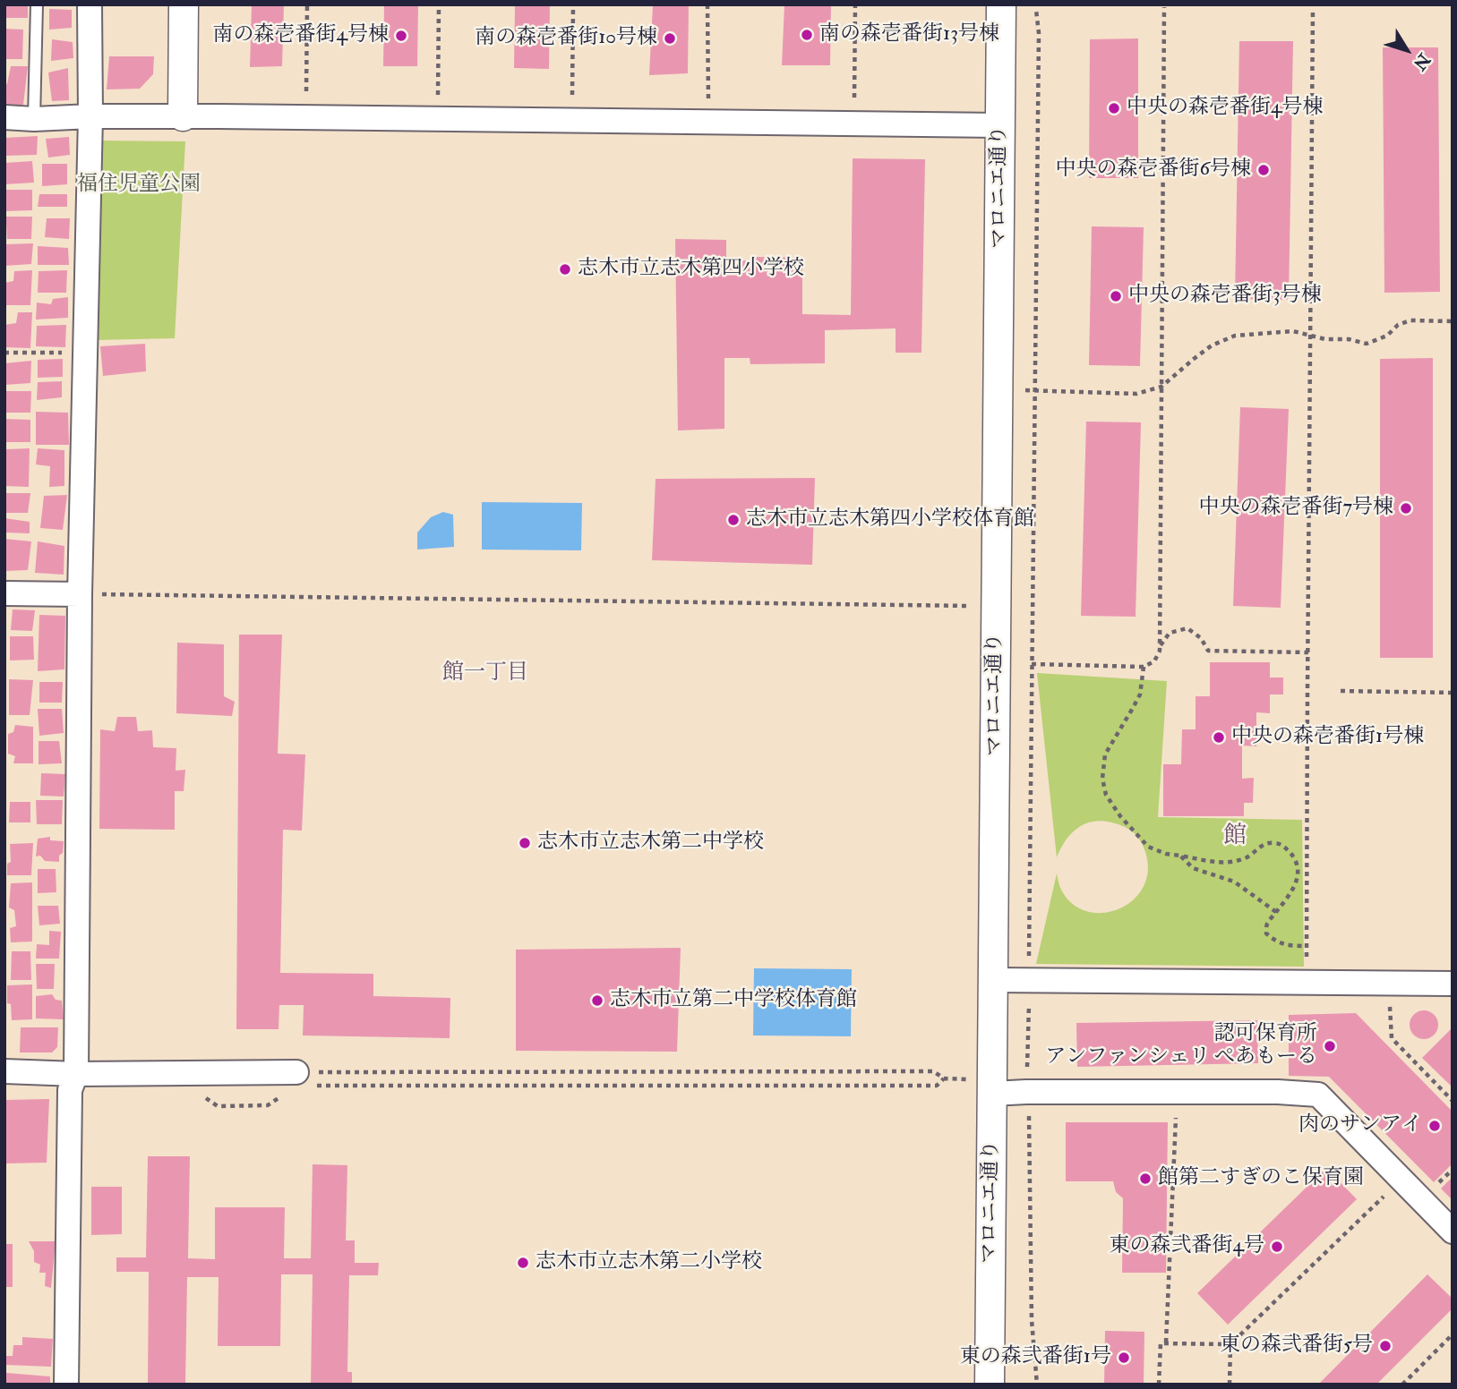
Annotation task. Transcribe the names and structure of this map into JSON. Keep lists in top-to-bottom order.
{
  "streets": {
    "street": ["マロニエ通り"]
  },
  "districts": ["館一丁目", "館"],
  "parks": ["福住児童公園"],
  "places": [
    "南の森壱番街13号棟",
    "南の森壱番街4号棟",
    "南の森壱番街10号棟",
    "中央の森壱番街4号棟",
    "中央の森壱番街6号棟",
    "志木市立志木第四小学校",
    "中央の森壱番街3号棟",
    "中央の森壱番街7号棟",
    "志木市立志木第四小学校体育館",
    "中央の森壱番街1号棟",
    "志木市立志木第二中学校",
    "志木市立第二中学校体育館",
    "認可保育所 アンファンシェリ ぺあもーる",
    "肉のサンアイ",
    "館第二すぎのこ保育園",
    "東の森弐番街4号",
    "志木市立志木第二小学校",
    "東の森弐番街5号",
    "東の森弐番街1号"
  ],
  "north": "bottom right"
}
